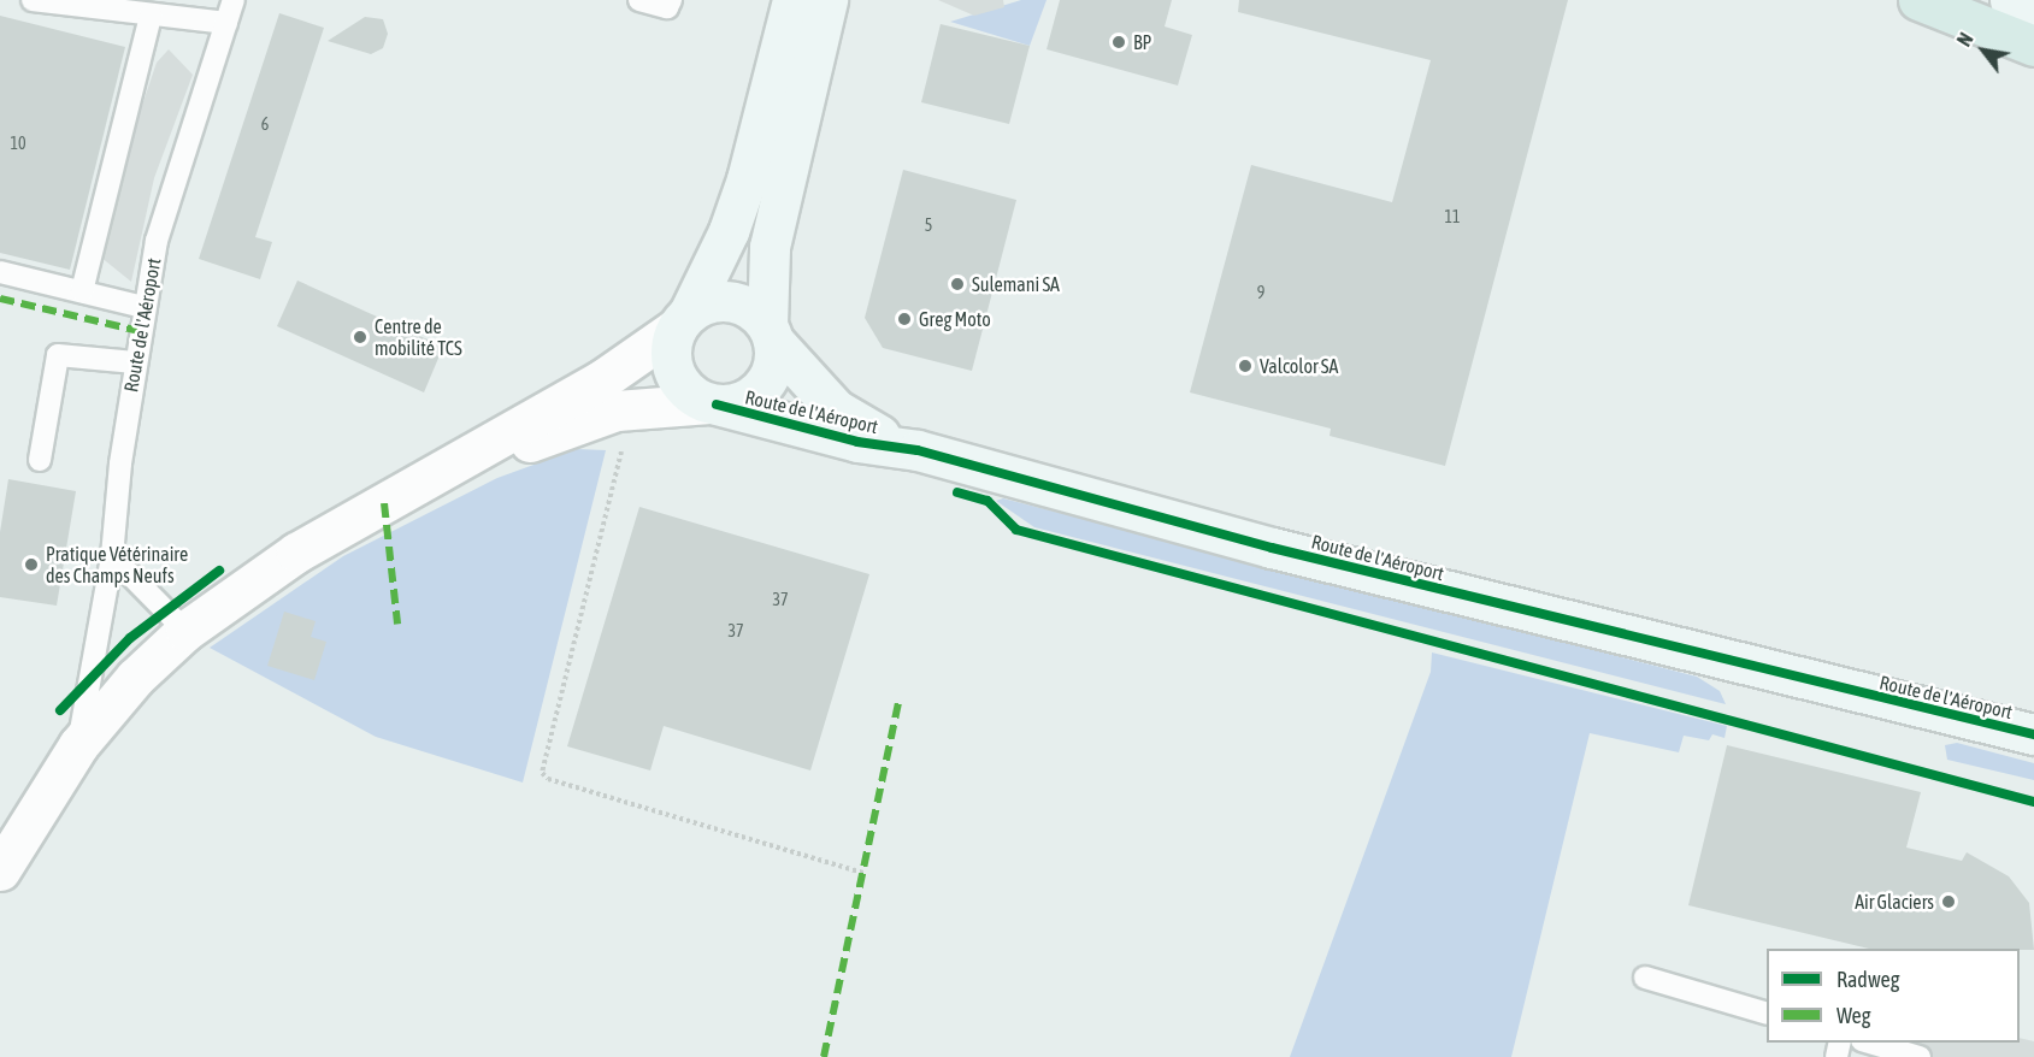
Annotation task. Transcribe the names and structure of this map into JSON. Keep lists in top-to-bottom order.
{
  "streets": {
    "street": ["Route de l'Aéroport"]
  },
  "places": [
    "BP",
    "Sulemani SA",
    "Greg Moto",
    "Centre de mobilité TCS",
    "Valcolor SA",
    "Pratique Vétérinaire des Champs Neufs",
    "Air Glaciers"
  ],
  "house_numbers": [
    "6",
    "10",
    "11",
    "5",
    "9",
    "37",
    "37"
  ],
  "legend": ["Radweg", "Weg"],
  "north": "top left"
}
